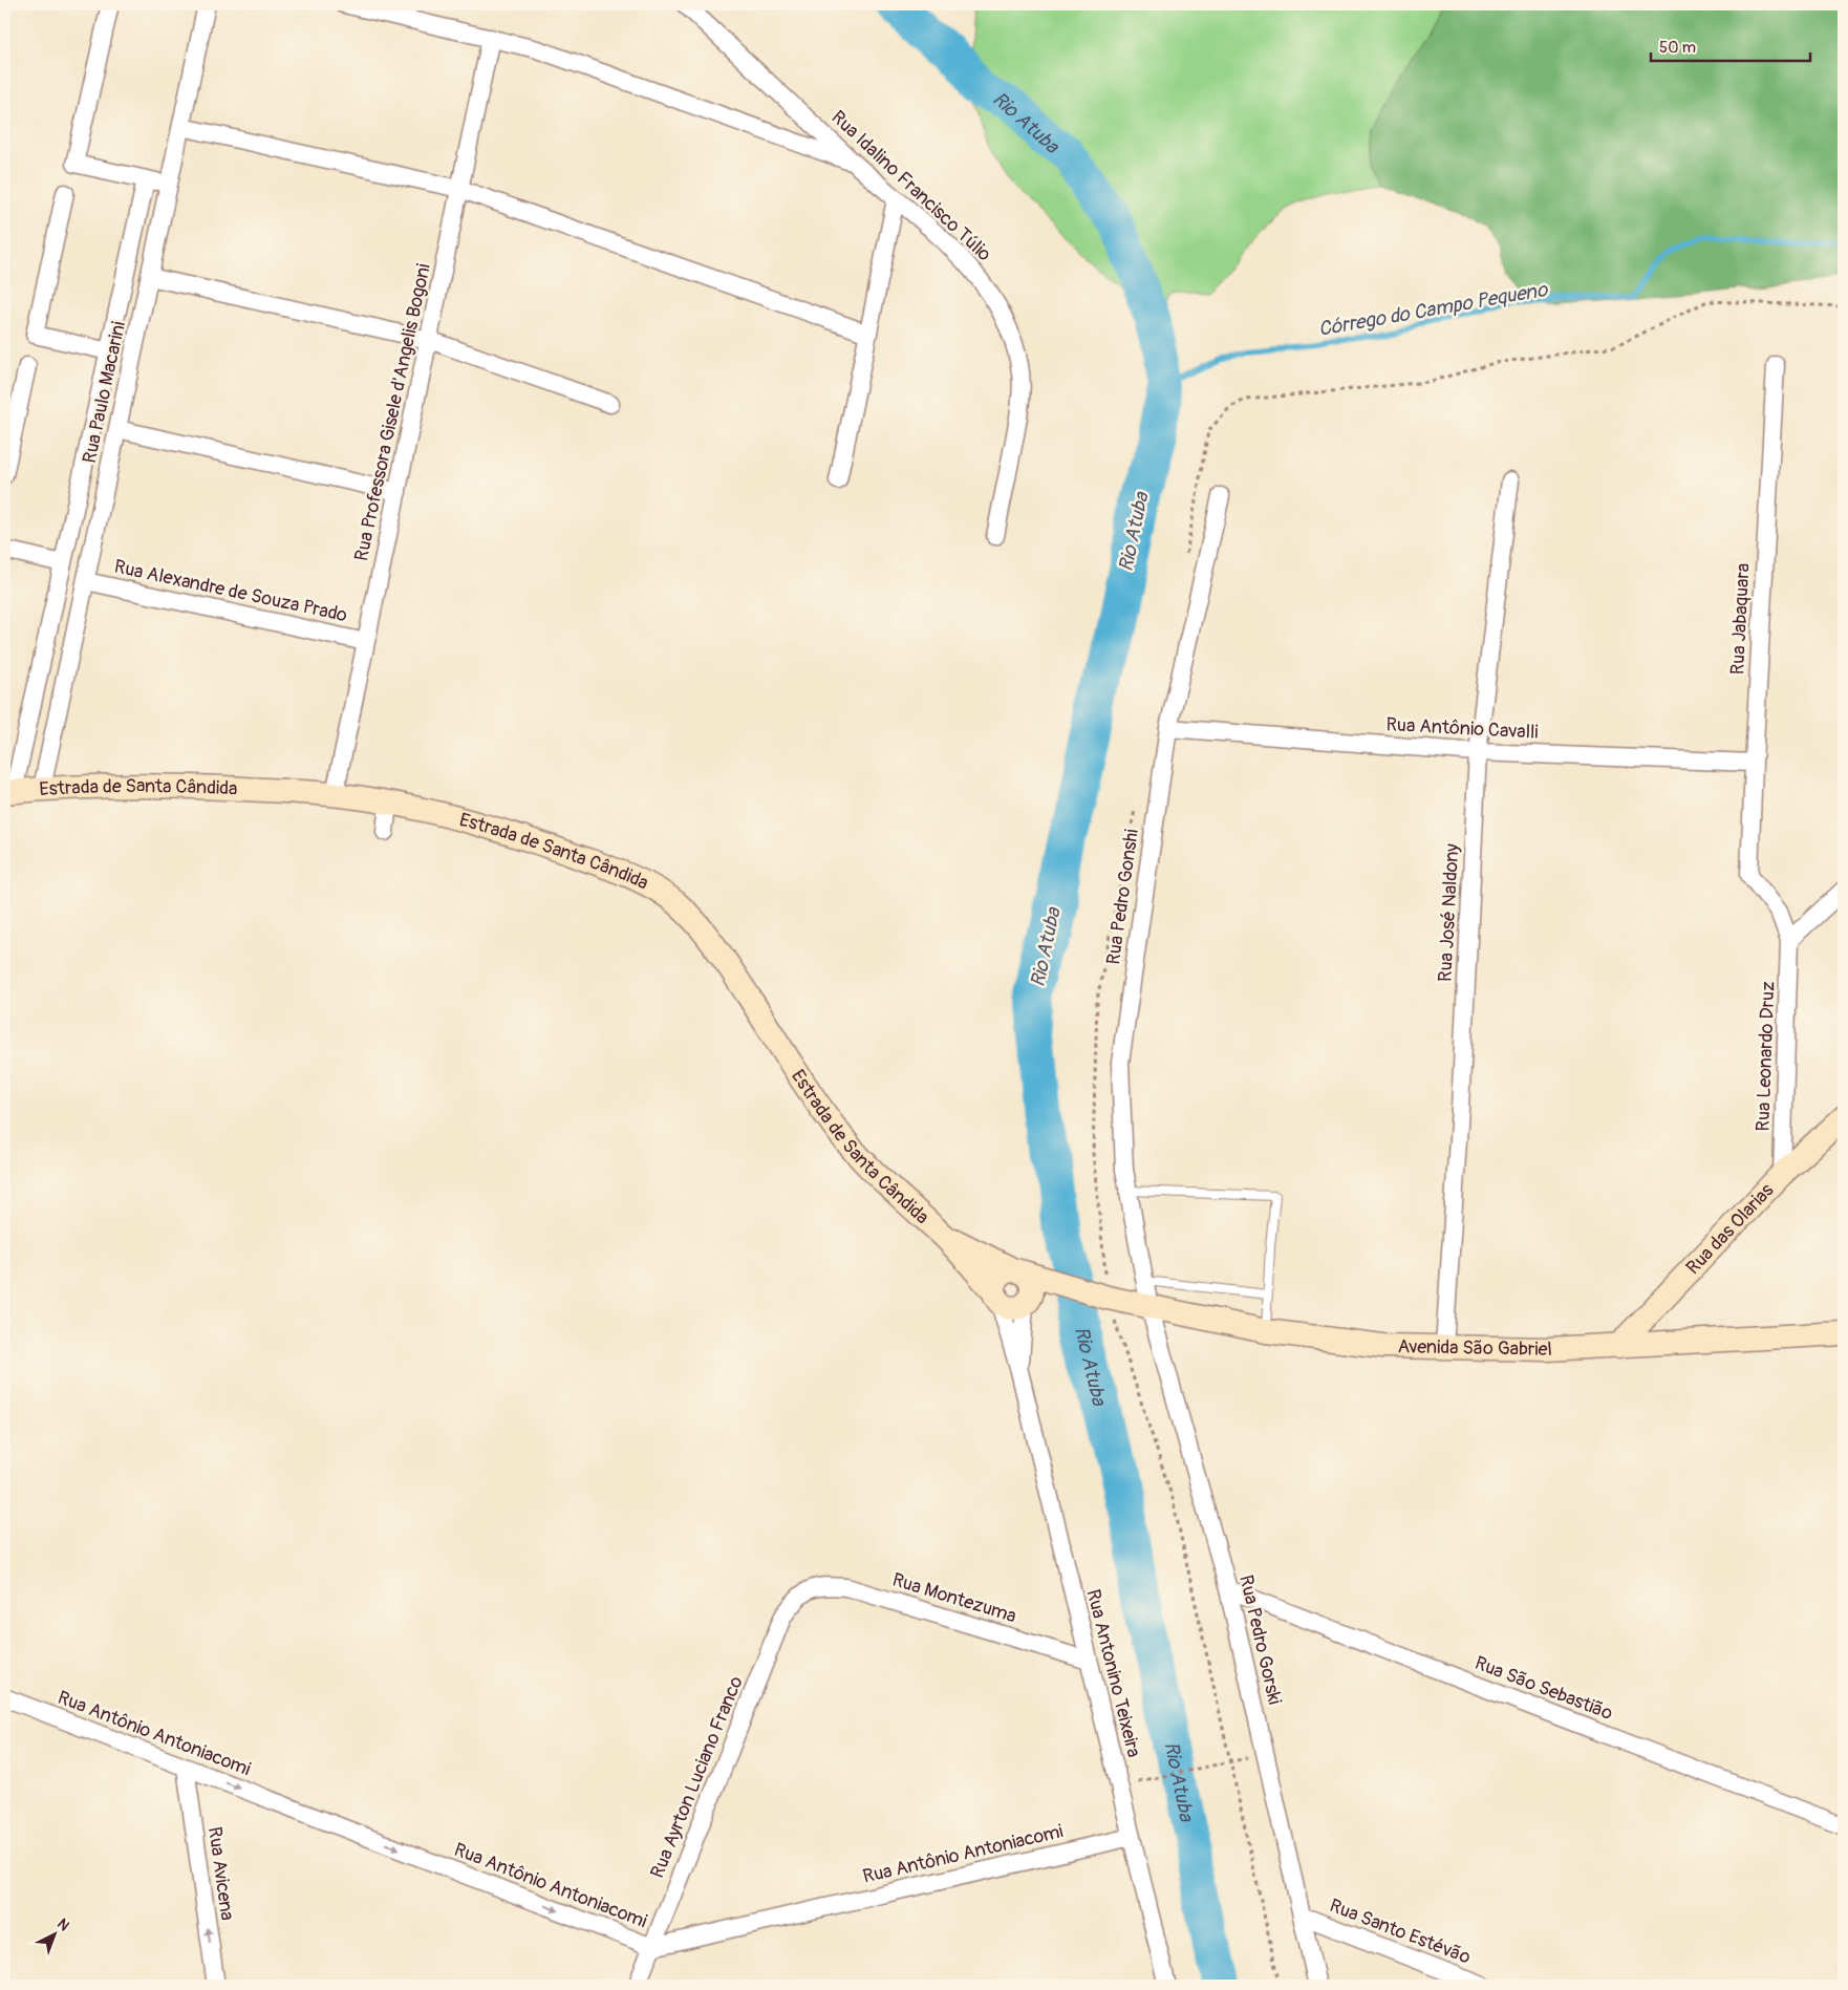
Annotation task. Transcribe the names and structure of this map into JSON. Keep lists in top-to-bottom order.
{
  "streets": {
    "main road": ["Estrada de Santa Cândida", "Rua das Olarias", "Avenida São Gabriel"],
    "street": [
      "Rua Idalino Francisco Túlio",
      "Rua Paulo Macarini",
      "Rua Professora Gisele d'Angelis Bogoni",
      "Rua Alexandre de Souza Prado",
      "Rua Jabaquara",
      "Rua Antônio Cavalli",
      "Rua Pedro Gonshi",
      "Rua José Naldony",
      "Rua Leonardo Druz",
      "Rua Montezuma",
      "Rua Pedro Gorski",
      "Rua Antonino Teixeira",
      "Rua São Sebastião",
      "Rua Antônio Antoniacomi",
      "Rua Ayrton Luciano Franco",
      "Rua Avicena",
      "Rua Santo Estévão"
    ]
  },
  "crossings": [
    ["Rua Paulo Macarini", "Rua Alexandre de Souza Prado"],
    ["Rua Paulo Macarini", "Estrada de Santa Cândida"],
    ["Rua Professora Gisele d'Angelis Bogoni", "Rua Alexandre de Souza Prado"],
    ["Rua Professora Gisele d'Angelis Bogoni", "Estrada de Santa Cândida"],
    ["Rua Jabaquara", "Rua Antônio Cavalli"],
    ["Rua Jabaquara", "Rua Leonardo Druz"],
    ["Rua Antônio Cavalli", "Rua Pedro Gonshi"],
    ["Rua Antônio Cavalli", "Rua José Naldony"],
    ["Estrada de Santa Cândida", "Avenida São Gabriel"],
    ["Estrada de Santa Cândida", "Rua Antonino Teixeira"],
    ["Rua Pedro Gonshi", "Avenida São Gabriel"],
    ["Rua Pedro Gonshi", "Rua Pedro Gorski"],
    ["Rua José Naldony", "Avenida São Gabriel"],
    ["Rua Leonardo Druz", "Rua das Olarias"],
    ["Rua das Olarias", "Avenida São Gabriel"],
    ["Avenida São Gabriel", "Rua Pedro Gorski"],
    ["Rua Montezuma", "Rua Antonino Teixeira"],
    ["Rua Montezuma", "Rua Ayrton Luciano Franco"],
    ["Rua Pedro Gorski", "Rua São Sebastião"],
    ["Rua Pedro Gorski", "Rua Santo Estévão"],
    ["Rua Antonino Teixeira", "Rua Antônio Antoniacomi"],
    ["Rua Antônio Antoniacomi", "Rua Ayrton Luciano Franco"],
    ["Rua Antônio Antoniacomi", "Rua Avicena"]
  ],
  "one_way": ["Rua Antônio Antoniacomi", "Rua Avicena"],
  "water": ["Rio Atuba", "Córrego do Campo Pequeno"],
  "scale_bar": "50 m",
  "north": "top right"
}
